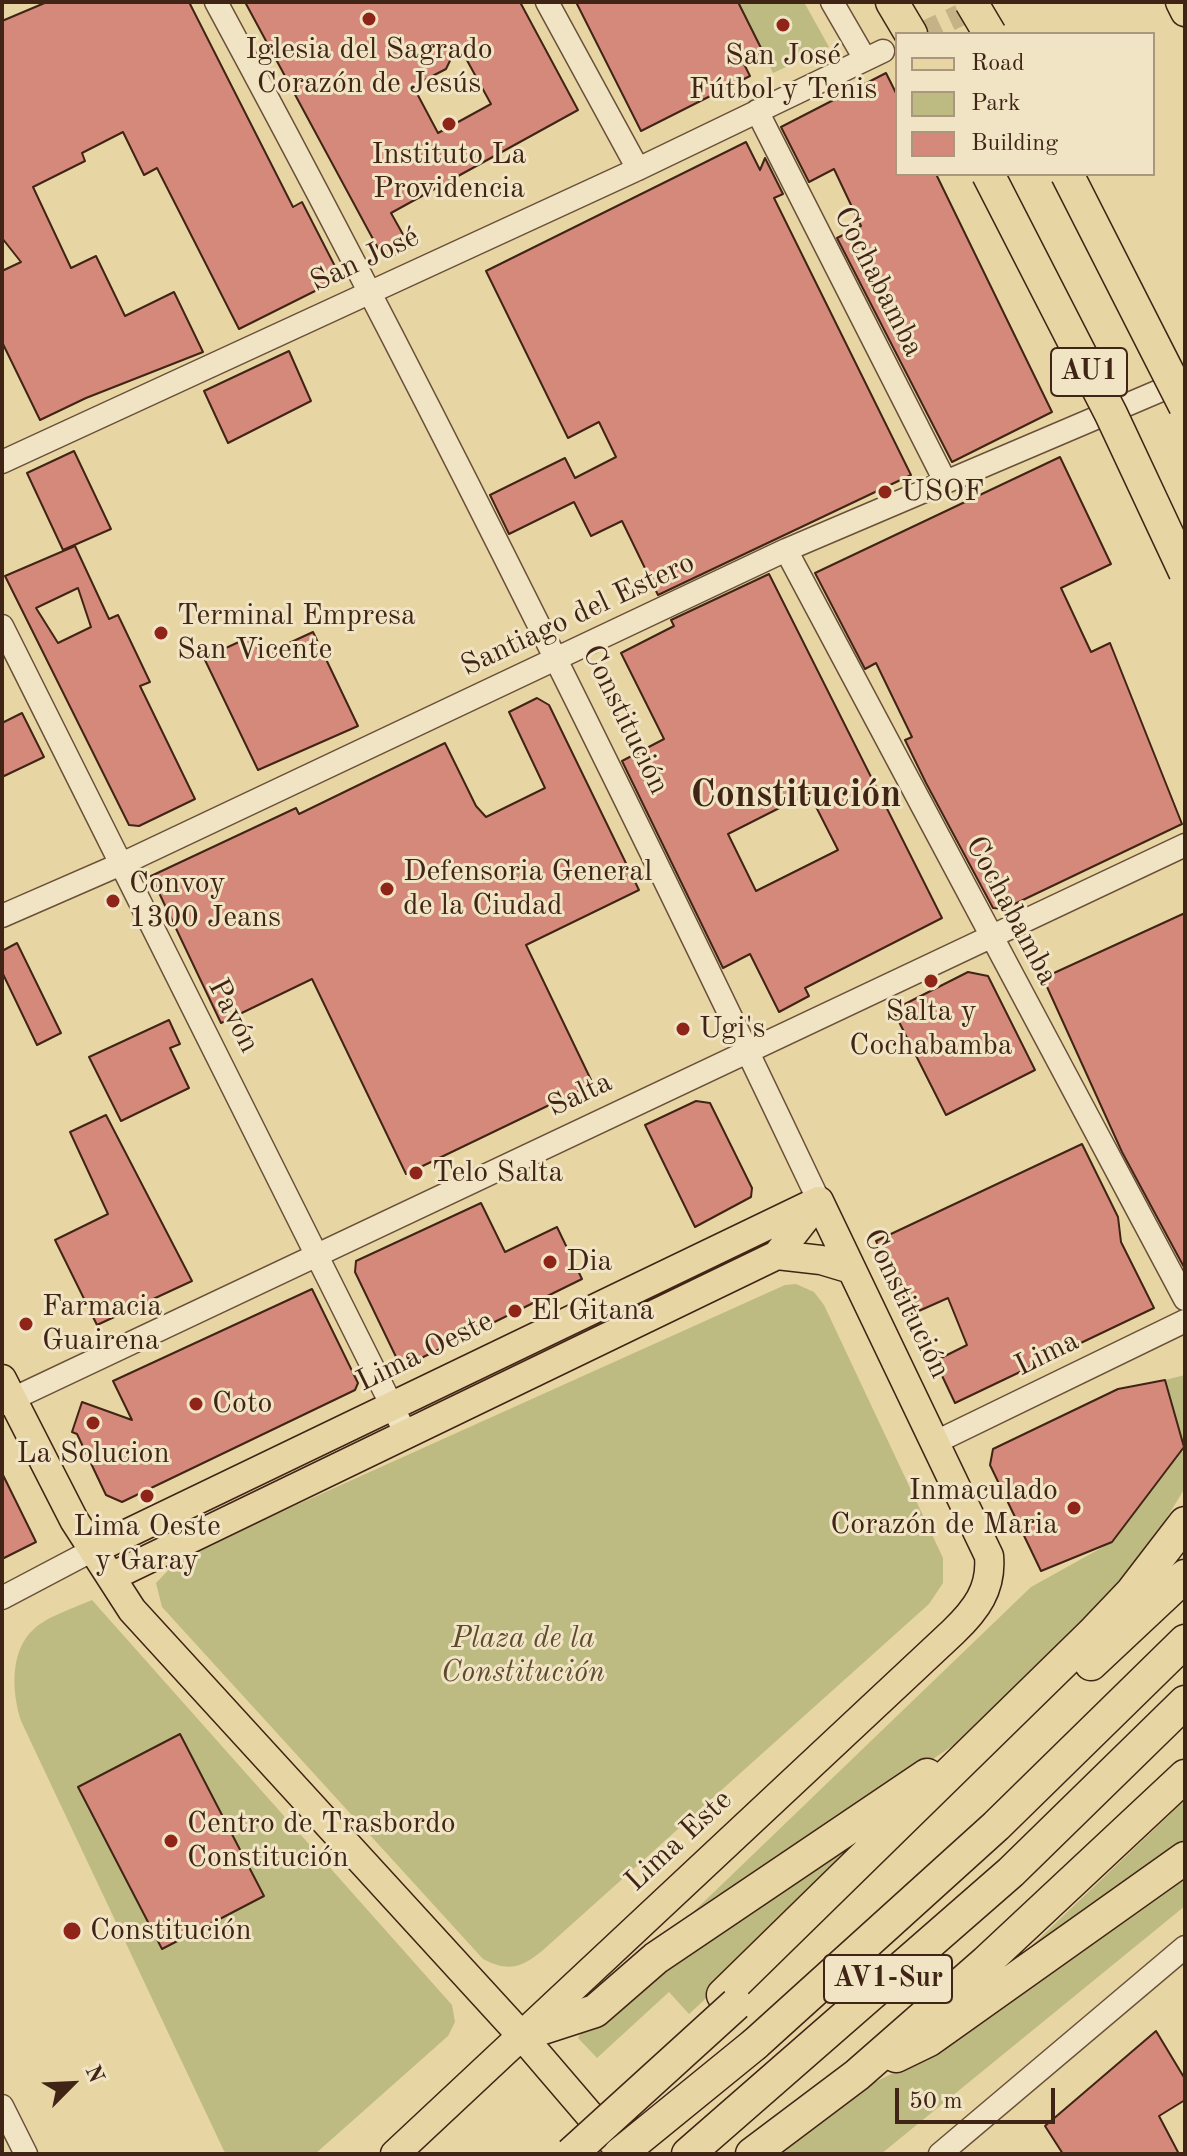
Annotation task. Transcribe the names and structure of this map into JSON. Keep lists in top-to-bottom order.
{
  "streets": {
    "highway": ["AU1", "AV1-Sur"],
    "main road": ["Constitución", "Lima Oeste", "Lima Este"],
    "street": [
      "San José",
      "Cochabamba",
      "Santiago del Estero",
      "Pavón",
      "Salta",
      "Lima"
    ]
  },
  "crossings": [
    ["San José", "Cochabamba"],
    ["San José", "Constitución"],
    ["Cochabamba", "Santiago del Estero"],
    ["Cochabamba", "Salta"],
    ["Santiago del Estero", "Constitución"],
    ["Santiago del Estero", "Pavón"],
    ["Constitución", "Salta"],
    ["Constitución", "Lima Oeste"],
    ["Constitución", "Lima"],
    ["Constitución", "Lima Este"],
    ["Pavón", "Salta"],
    ["Pavón", "Lima Oeste"]
  ],
  "districts": ["Constitución"],
  "parks": ["Plaza de la Constitución"],
  "places": [
    "Iglesia del Sagrado Corazón de Jesús",
    "San José Fútbol y Tenis",
    "Instituto La Providencia",
    "USOF",
    "Terminal Empresa San Vicente",
    "Defensoria General de la Ciudad",
    "Convoy 1300 Jeans",
    "Salta y Cochabamba",
    "Ugi's",
    "Telo Salta",
    "Dia",
    "El Gitana",
    "Farmacia Guairena",
    "Coto",
    "La Solucion",
    "Lima Oeste y Garay",
    "Inmaculado Corazón de Maria",
    "Centro de Trasbordo Constitución",
    "Constitución"
  ],
  "legend": ["Road", "Park", "Building"],
  "scale_bar": "50 m",
  "north": "top right"
}
